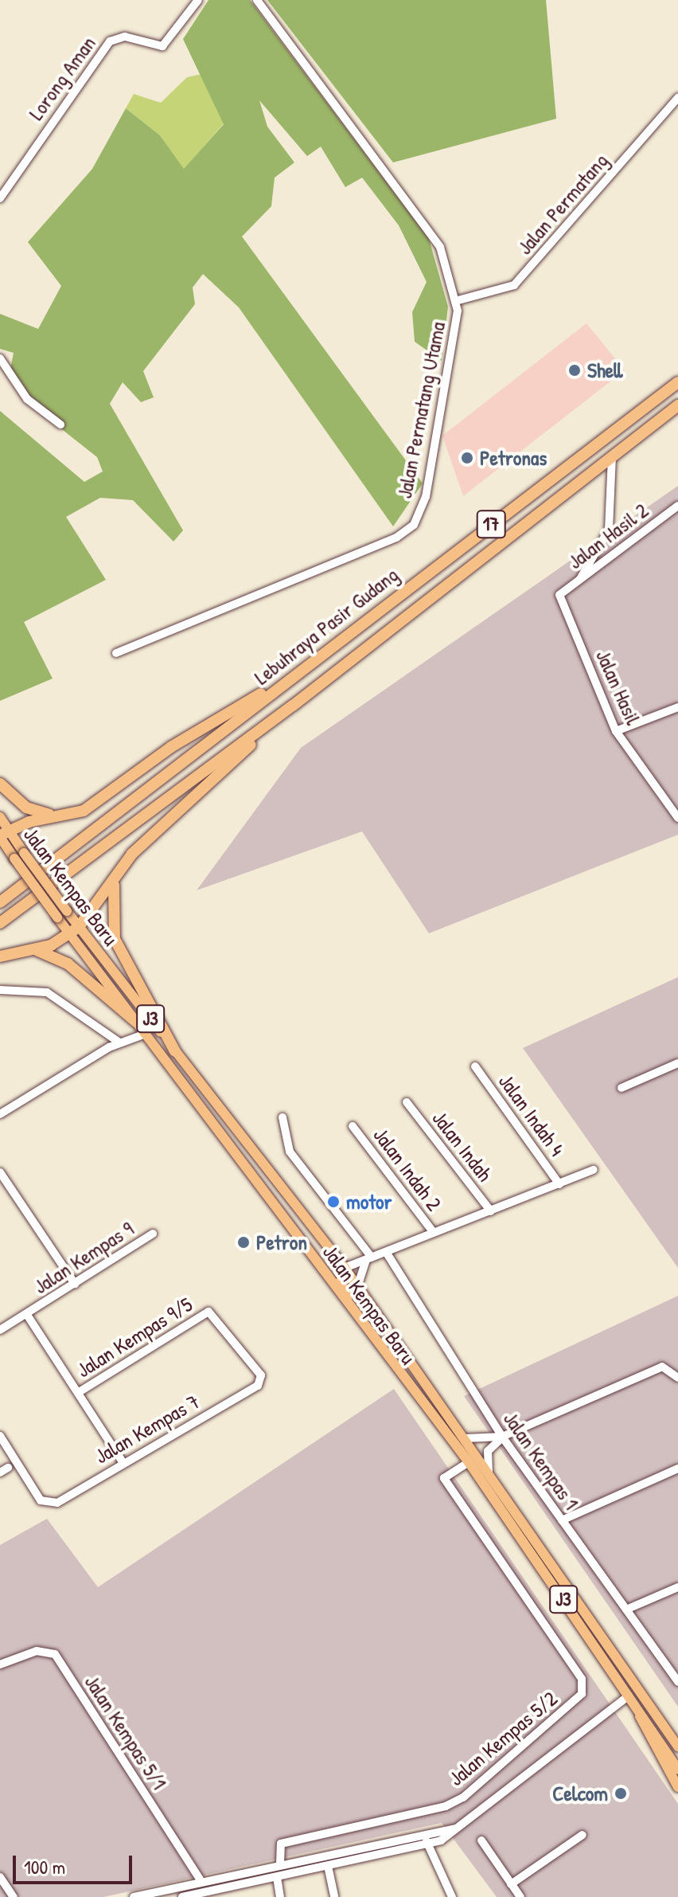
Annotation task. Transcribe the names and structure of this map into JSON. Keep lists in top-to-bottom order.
{
  "streets": {
    "highway": ["17", "Lebuhraya Pasir Gudang"],
    "main road": ["Jalan Kempas Baru", "J3"],
    "street": [
      "Lorong Aman",
      "Jalan Permatang",
      "Jalan Permatang Utama",
      "Jalan Hasil 2",
      "Jalan Hasil",
      "Jalan Indah 4",
      "Jalan Indah",
      "Jalan Indah 2",
      "Jalan Kempas 9",
      "Jalan Kempas 9/5",
      "Jalan Kempas 7",
      "Jalan Kempas 1",
      "Jalan Kempas 5/1",
      "Jalan Kempas 5/2"
    ]
  },
  "crossings": [
    ["Jalan Permatang", "Jalan Permatang Utama"],
    ["Jalan Hasil 2", "Jalan Hasil"],
    ["Jalan Kempas Baru", "Jalan Indah"],
    ["Jalan Kempas Baru", "Jalan Kempas 5/2"],
    ["Jalan Indah 4", "Jalan Indah"],
    ["Jalan Indah", "Jalan Indah 2"],
    ["Jalan Indah", "Jalan Kempas 1"],
    ["Jalan Kempas 9/5", "Jalan Kempas 7"]
  ],
  "places": [
    "Shell",
    "Petronas",
    "motor",
    "Petron",
    "Celcom"
  ],
  "scale_bar": "100 m"
}
